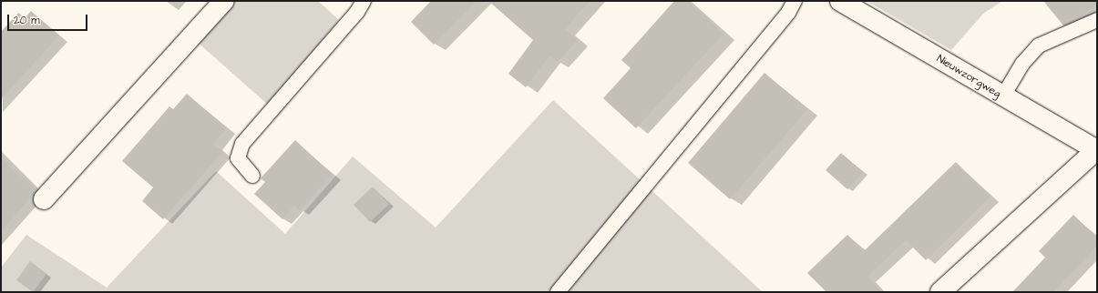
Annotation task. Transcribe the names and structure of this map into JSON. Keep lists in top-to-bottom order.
{
  "streets": {
    "street": ["Nieuwzorgweg"]
  },
  "scale_bar": "20 m"
}
